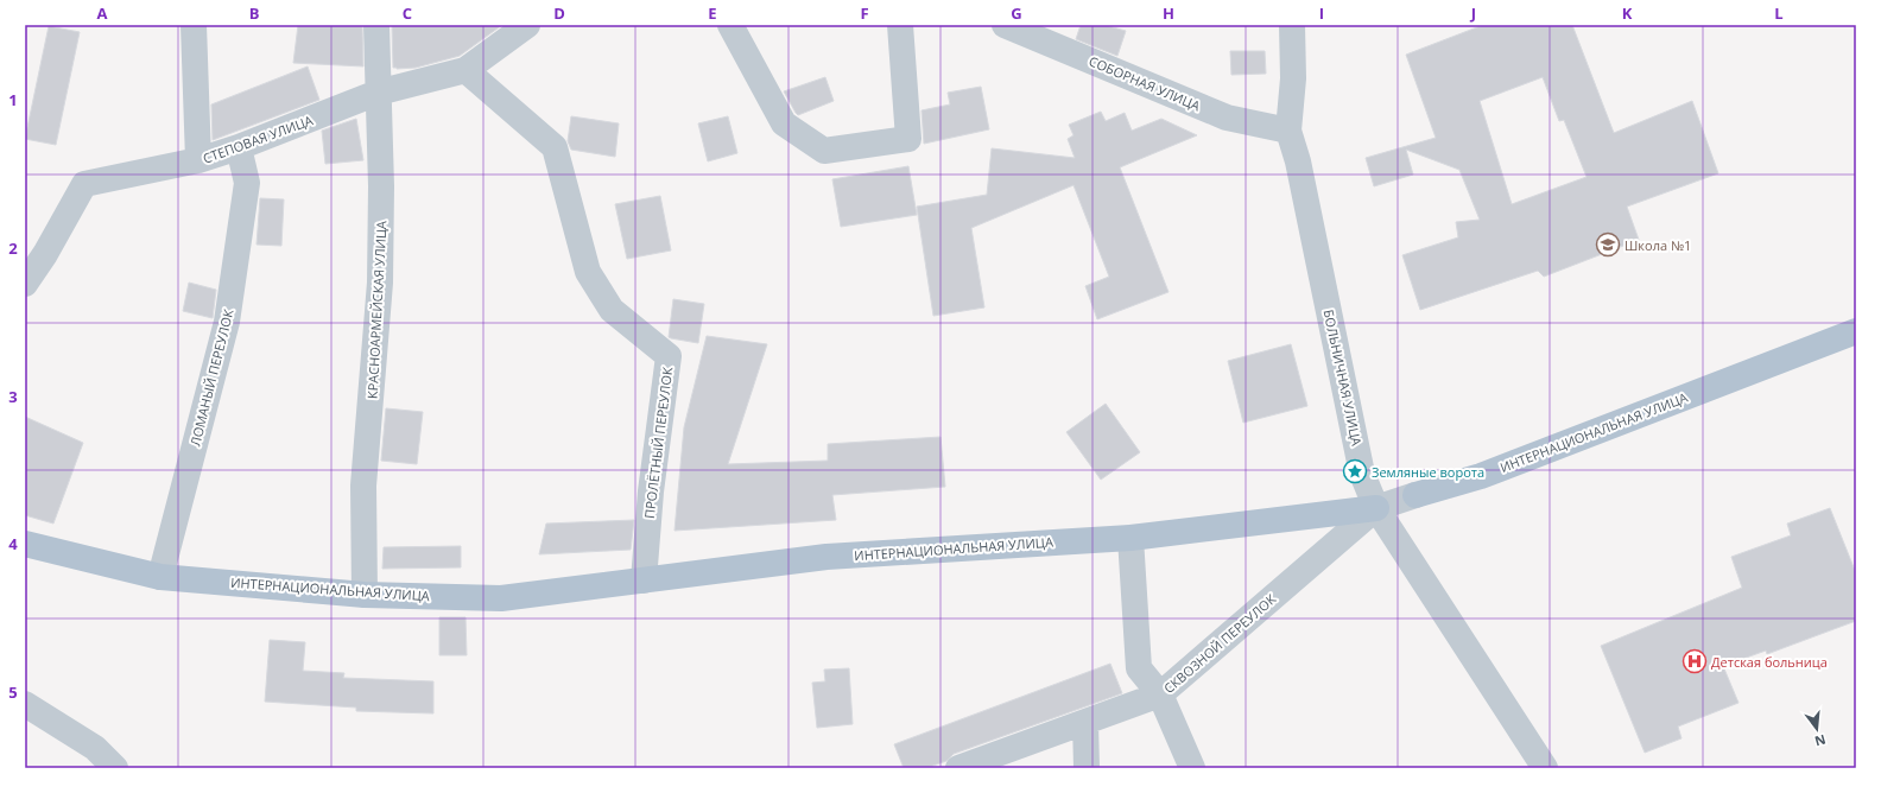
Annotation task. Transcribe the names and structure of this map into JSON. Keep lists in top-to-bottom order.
{
  "streets": {
    "main road": ["ИНТЕРНАЦИОНАЛЬНАЯ УЛИЦА"],
    "street": [
      "СОБОРНАЯ УЛИЦА",
      "СТЕПОВАЯ УЛИЦА",
      "КРАСНОАРМЕЙСКАЯ УЛИЦА",
      "ЛОМАНЫЙ ПЕРЕУЛОК",
      "БОЛЬНИЧНАЯ УЛИЦА",
      "ПРОЛЁТНЫЙ ПЕРЕУЛОК",
      "СКВОЗНОЙ ПЕРЕУЛОК"
    ]
  },
  "crossings": [
    ["СОБОРНАЯ УЛИЦА", "БОЛЬНИЧНАЯ УЛИЦА"],
    ["СТЕПОВАЯ УЛИЦА", "КРАСНОАРМЕЙСКАЯ УЛИЦА"],
    ["СТЕПОВАЯ УЛИЦА", "ЛОМАНЫЙ ПЕРЕУЛОК"],
    ["СТЕПОВАЯ УЛИЦА", "ПРОЛЁТНЫЙ ПЕРЕУЛОК"],
    ["КРАСНОАРМЕЙСКАЯ УЛИЦА", "ИНТЕРНАЦИОНАЛЬНАЯ УЛИЦА"],
    ["ЛОМАНЫЙ ПЕРЕУЛОК", "ИНТЕРНАЦИОНАЛЬНАЯ УЛИЦА"],
    ["БОЛЬНИЧНАЯ УЛИЦА", "ИНТЕРНАЦИОНАЛЬНАЯ УЛИЦА"],
    ["БОЛЬНИЧНАЯ УЛИЦА", "СКВОЗНОЙ ПЕРЕУЛОК"],
    ["ИНТЕРНАЦИОНАЛЬНАЯ УЛИЦА", "ПРОЛЁТНЫЙ ПЕРЕУЛОК"],
    ["ИНТЕРНАЦИОНАЛЬНАЯ УЛИЦА", "СКВОЗНОЙ ПЕРЕУЛОК"]
  ],
  "places": {
    "school or university": ["Школа №1"],
    "place": ["Земляные ворота"],
    "hospital": ["Детская больница"]
  },
  "north": "bottom",
  "grid": {
    "columns": [
      "A",
      "B",
      "C",
      "D",
      "E",
      "F",
      "G",
      "H",
      "I",
      "J",
      "K",
      "L"
    ],
    "rows": [
      "1",
      "2",
      "3",
      "4",
      "5"
    ]
  }
}
